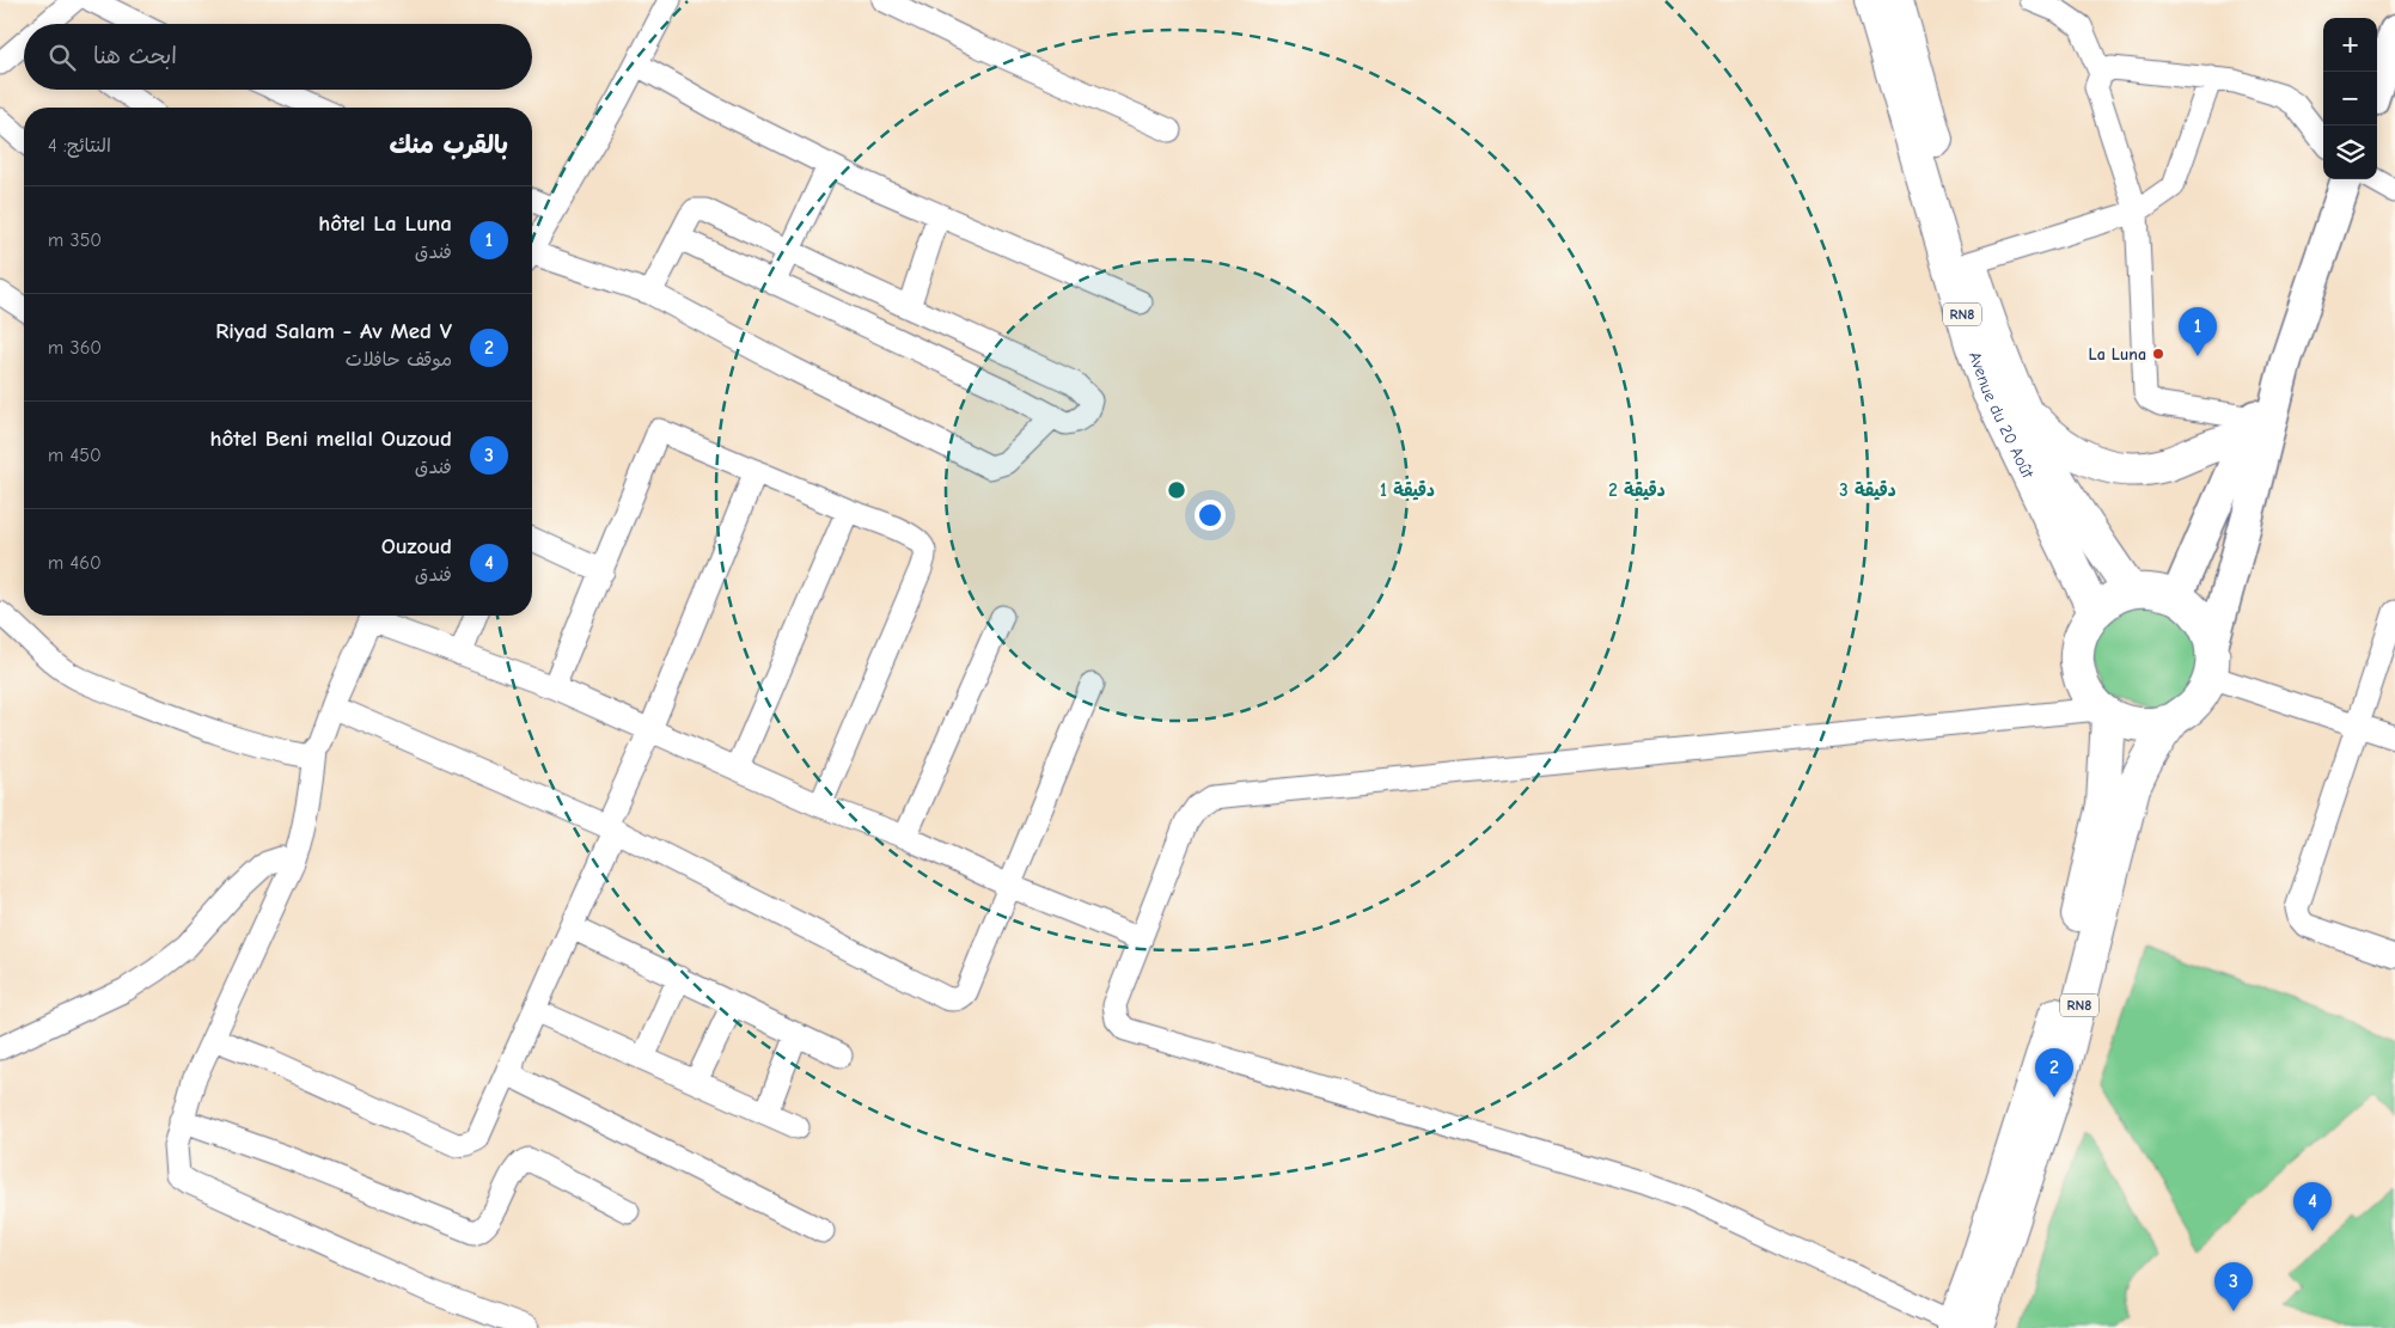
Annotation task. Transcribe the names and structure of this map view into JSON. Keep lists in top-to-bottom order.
{
  "streets": {
    "main road": ["RN8", "Avenue du 20 Août"]
  },
  "crossings": [
    ["RN8", "Avenue du 20 Août"]
  ],
  "places": ["La Luna"],
  "page": {
    "map_buttons": ["+", "−"],
    "search": "ابحث هنا",
    "heading": ["بالقرب منك", "النتائج: 4"],
    "list": [
      {
        "mark": "1",
        "name": "hôtel La Luna",
        "note": "فندق",
        "value": "350 m"
      },
      {
        "mark": "2",
        "name": "Riyad Salam - Av Med V",
        "note": "موقف حافلات",
        "value": "360 m"
      },
      {
        "mark": "3",
        "name": "hôtel Beni mellal Ouzoud",
        "note": "فندق",
        "value": "450 m"
      },
      {
        "mark": "4",
        "name": "Ouzoud",
        "note": "فندق",
        "value": "460 m"
      }
    ],
    "pins": [
      "1",
      "2",
      "4",
      "3"
    ]
  },
  "rings": ["1 دقيقة", "2 دقيقة", "3 دقيقة"]
}
